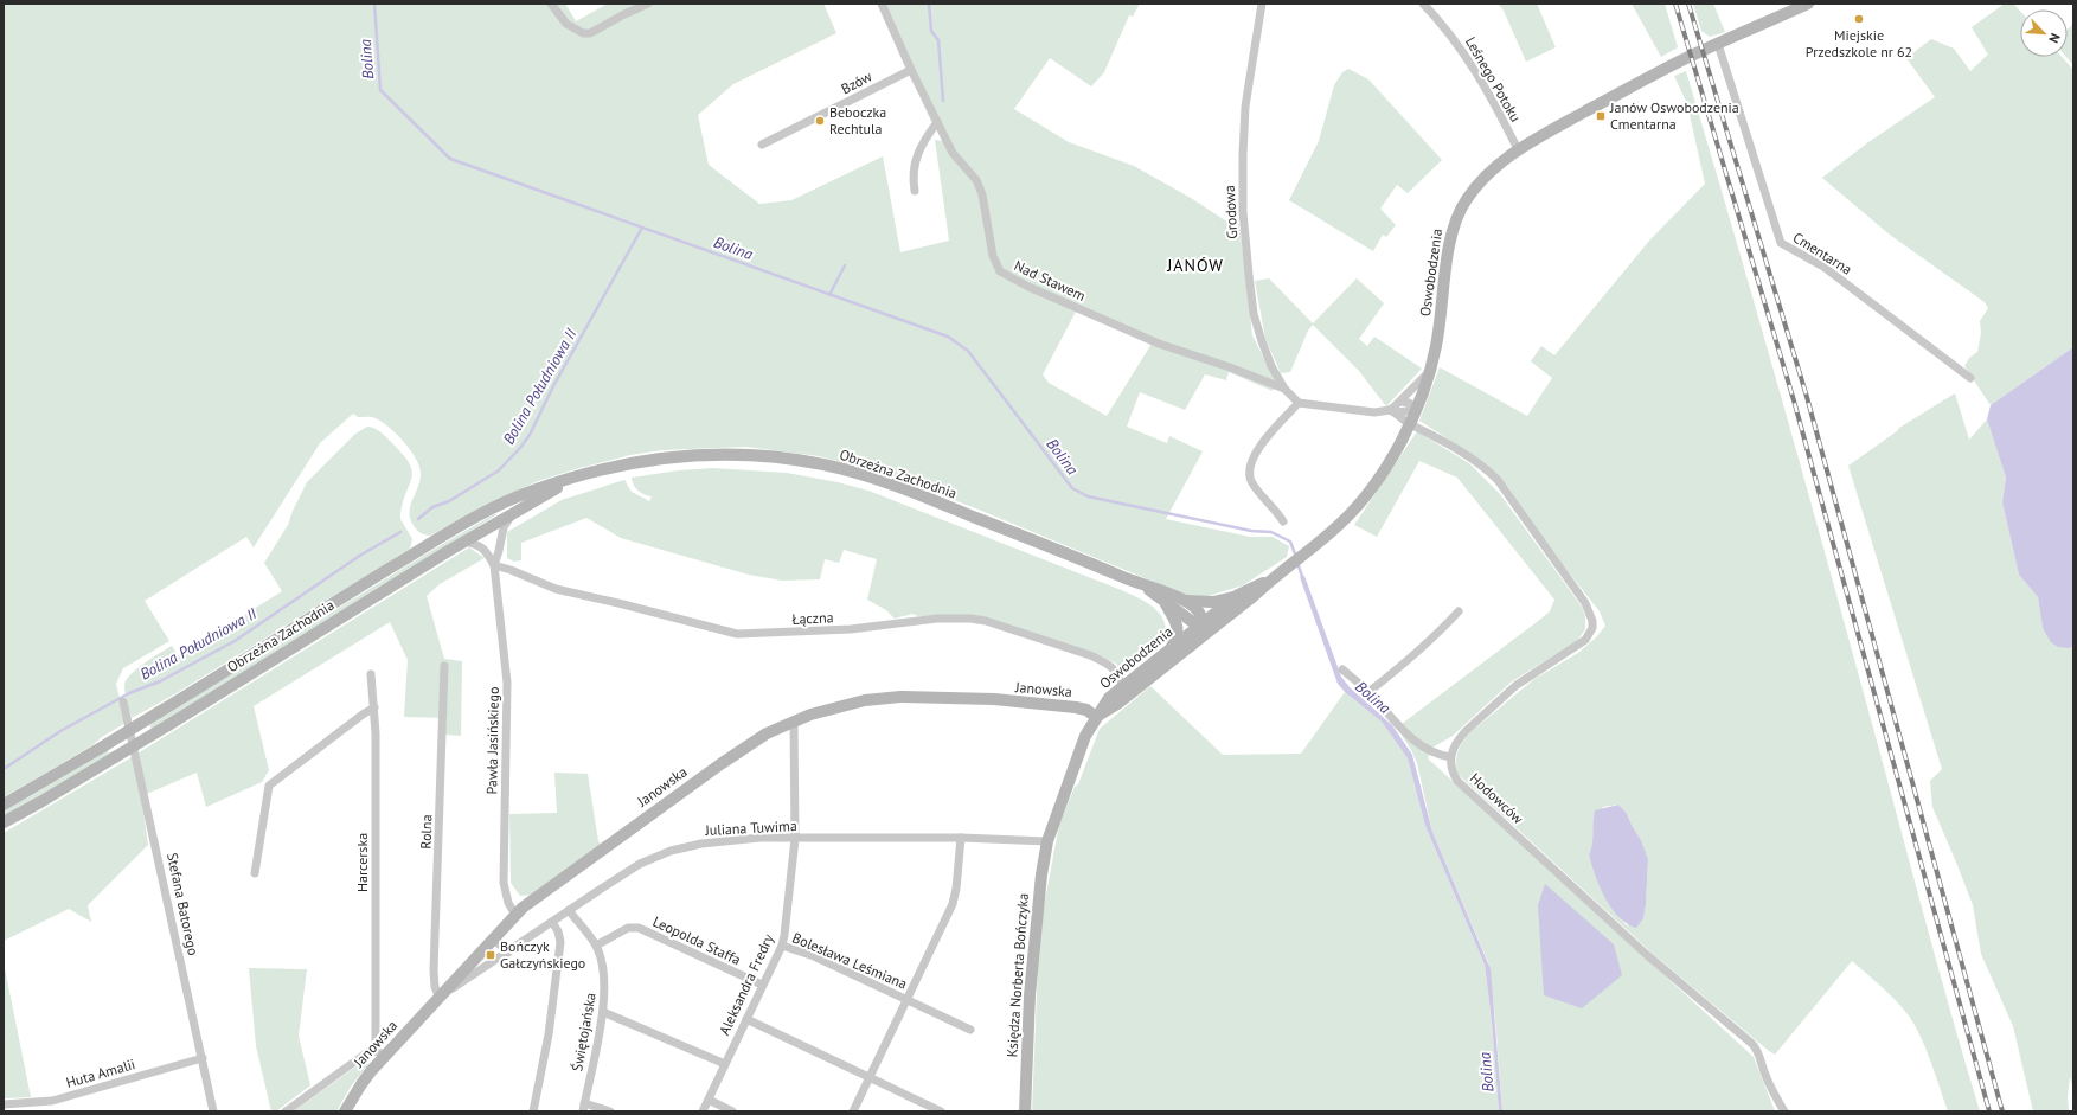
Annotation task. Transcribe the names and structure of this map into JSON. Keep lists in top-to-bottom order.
{
  "streets": {
    "street": [
      "Leśnego Potoku",
      "Bzów",
      "Grodowa",
      "Cmentarna",
      "Oswobodzenia",
      "Nad Stawem",
      "Obrzeżna Zachodnia",
      "Łączna",
      "Janowska",
      "Pawła Jasińskiego",
      "Hodowców",
      "Juliana Tuwima",
      "Rolna",
      "Harcerska",
      "Stefana Batorego",
      "Leopolda Staffa",
      "Bolesława Leśmiana",
      "Księdza Norberta Bończyka",
      "Aleksandra Fredry",
      "Świętojańska",
      "Huta Amalii"
    ]
  },
  "crossings": [
    ["Leśnego Potoku", "Oswobodzenia"],
    ["Bzów", "Nad Stawem"],
    ["Grodowa", "Nad Stawem"],
    ["Cmentarna", "Oswobodzenia"],
    ["Oswobodzenia", "Obrzeżna Zachodnia"],
    ["Oswobodzenia", "Łączna"],
    ["Oswobodzenia", "Janowska"],
    ["Oswobodzenia", "Juliana Tuwima"],
    ["Oswobodzenia", "Księdza Norberta Bończyka"],
    ["Obrzeżna Zachodnia", "Pawła Jasińskiego"],
    ["Łączna", "Pawła Jasińskiego"],
    ["Janowska", "Pawła Jasińskiego"],
    ["Janowska", "Juliana Tuwima"],
    ["Janowska", "Rolna"],
    ["Janowska", "Harcerska"],
    ["Janowska", "Aleksandra Fredry"],
    ["Juliana Tuwima", "Rolna"],
    ["Juliana Tuwima", "Bolesława Leśmiana"],
    ["Juliana Tuwima", "Księdza Norberta Bończyka"],
    ["Juliana Tuwima", "Aleksandra Fredry"],
    ["Juliana Tuwima", "Świętojańska"],
    ["Stefana Batorego", "Huta Amalii"],
    ["Leopolda Staffa", "Aleksandra Fredry"],
    ["Leopolda Staffa", "Świętojańska"],
    ["Bolesława Leśmiana", "Aleksandra Fredry"]
  ],
  "districts": ["JANÓW"],
  "water": ["Bolina", "Bolina Południowa II"],
  "places": {
    "other": ["Miejskie Przedszkole nr 62", "Beboczka Rechtula"],
    "transit": ["Janów Oswobodzenia Cmentarna", "Bończyk Gałczyńskiego"]
  },
  "north": "bottom right"
}
